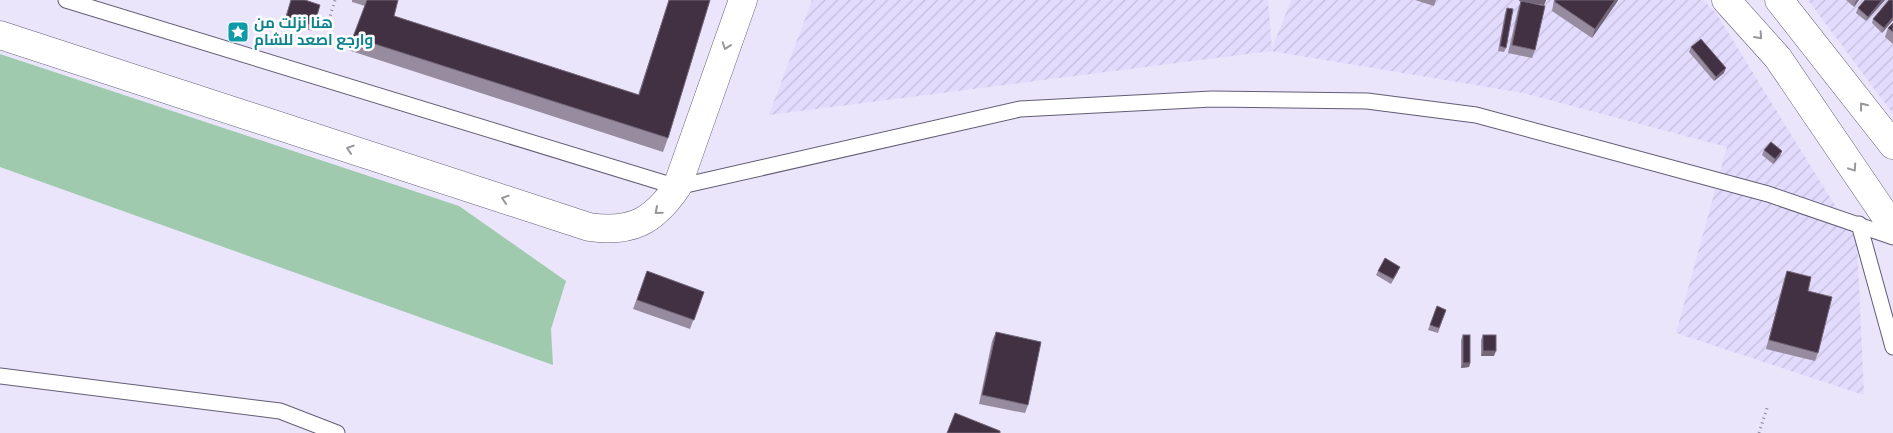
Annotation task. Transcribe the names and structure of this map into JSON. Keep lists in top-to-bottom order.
{
  "places": {
    "place": ["هنا نزلت من وارجع اصعد للشام"]
  }
}
